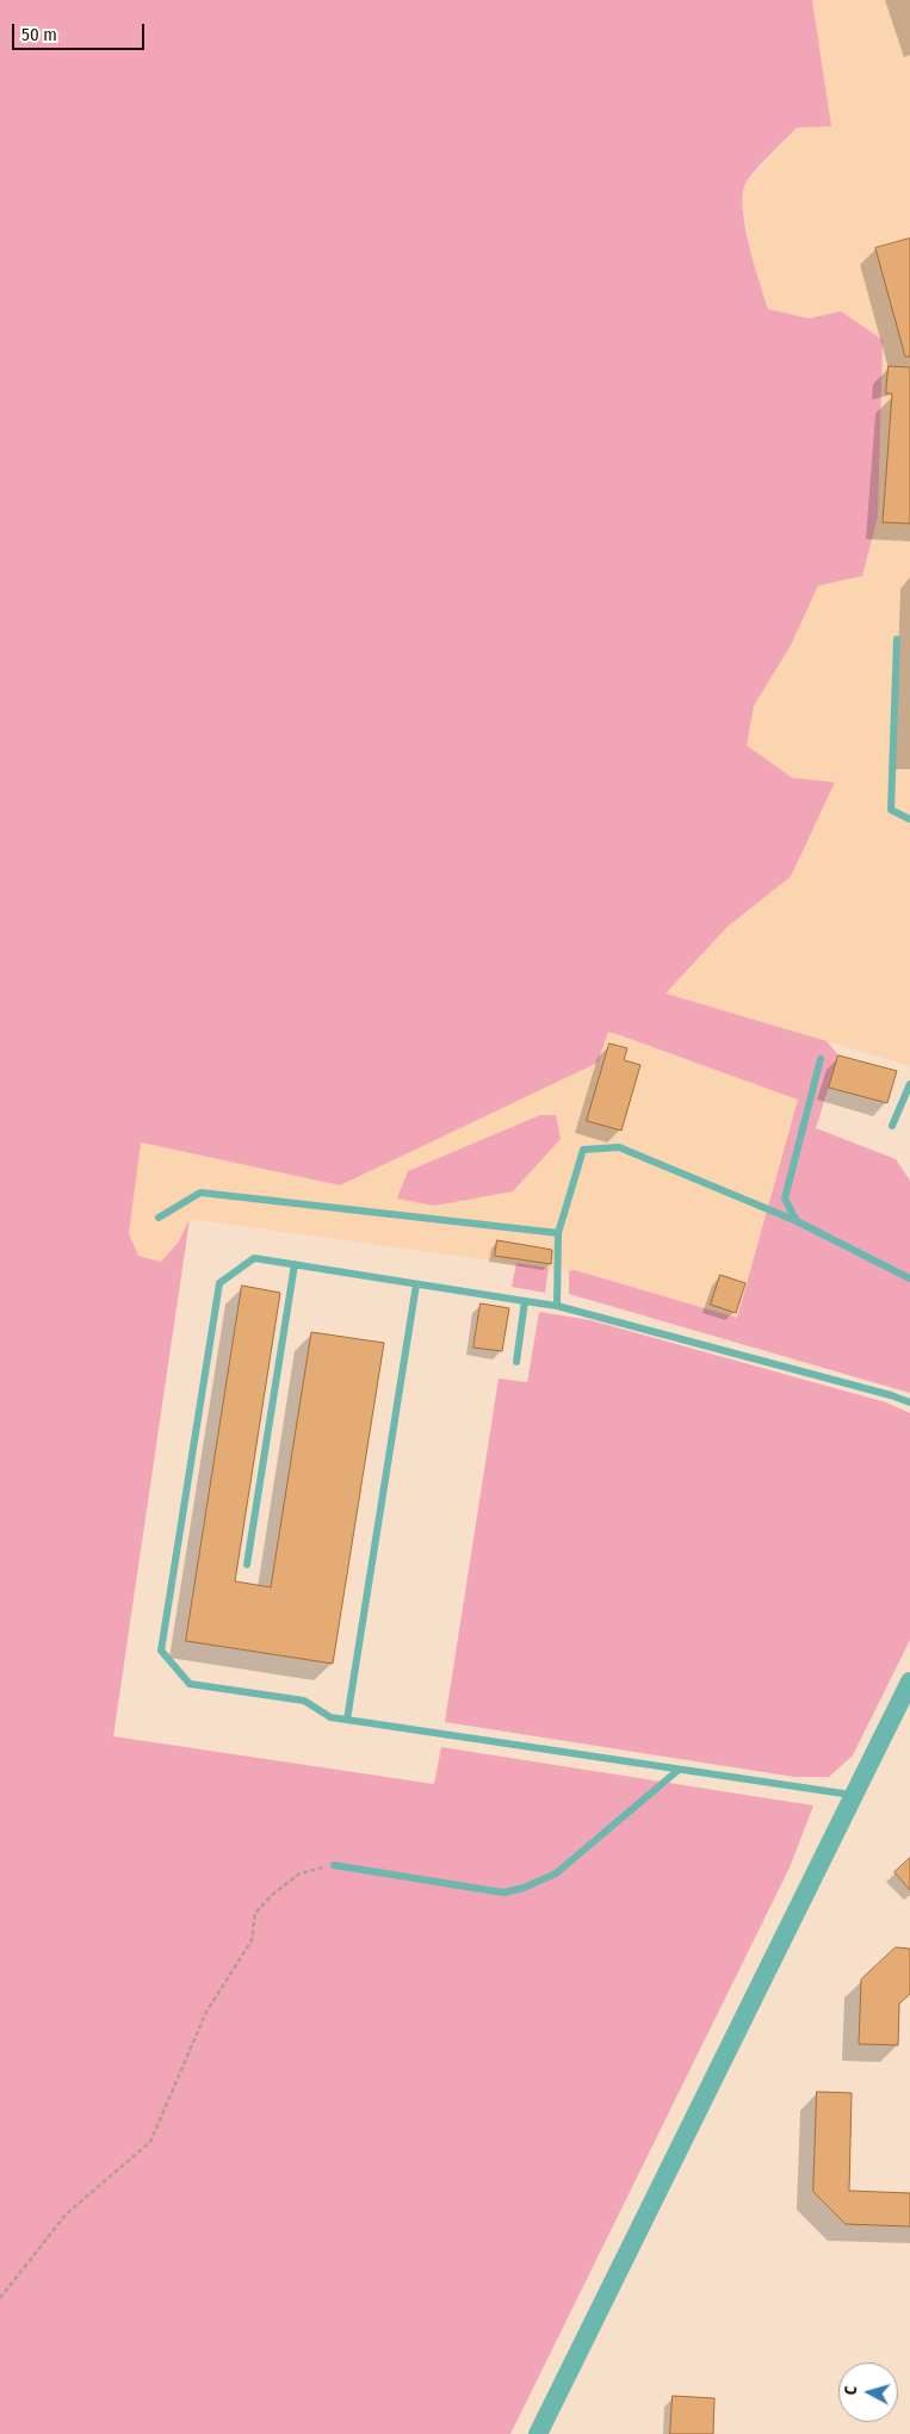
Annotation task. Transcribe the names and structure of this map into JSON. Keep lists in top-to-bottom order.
{
  "scale_bar": "50 m",
  "north": "left"
}
